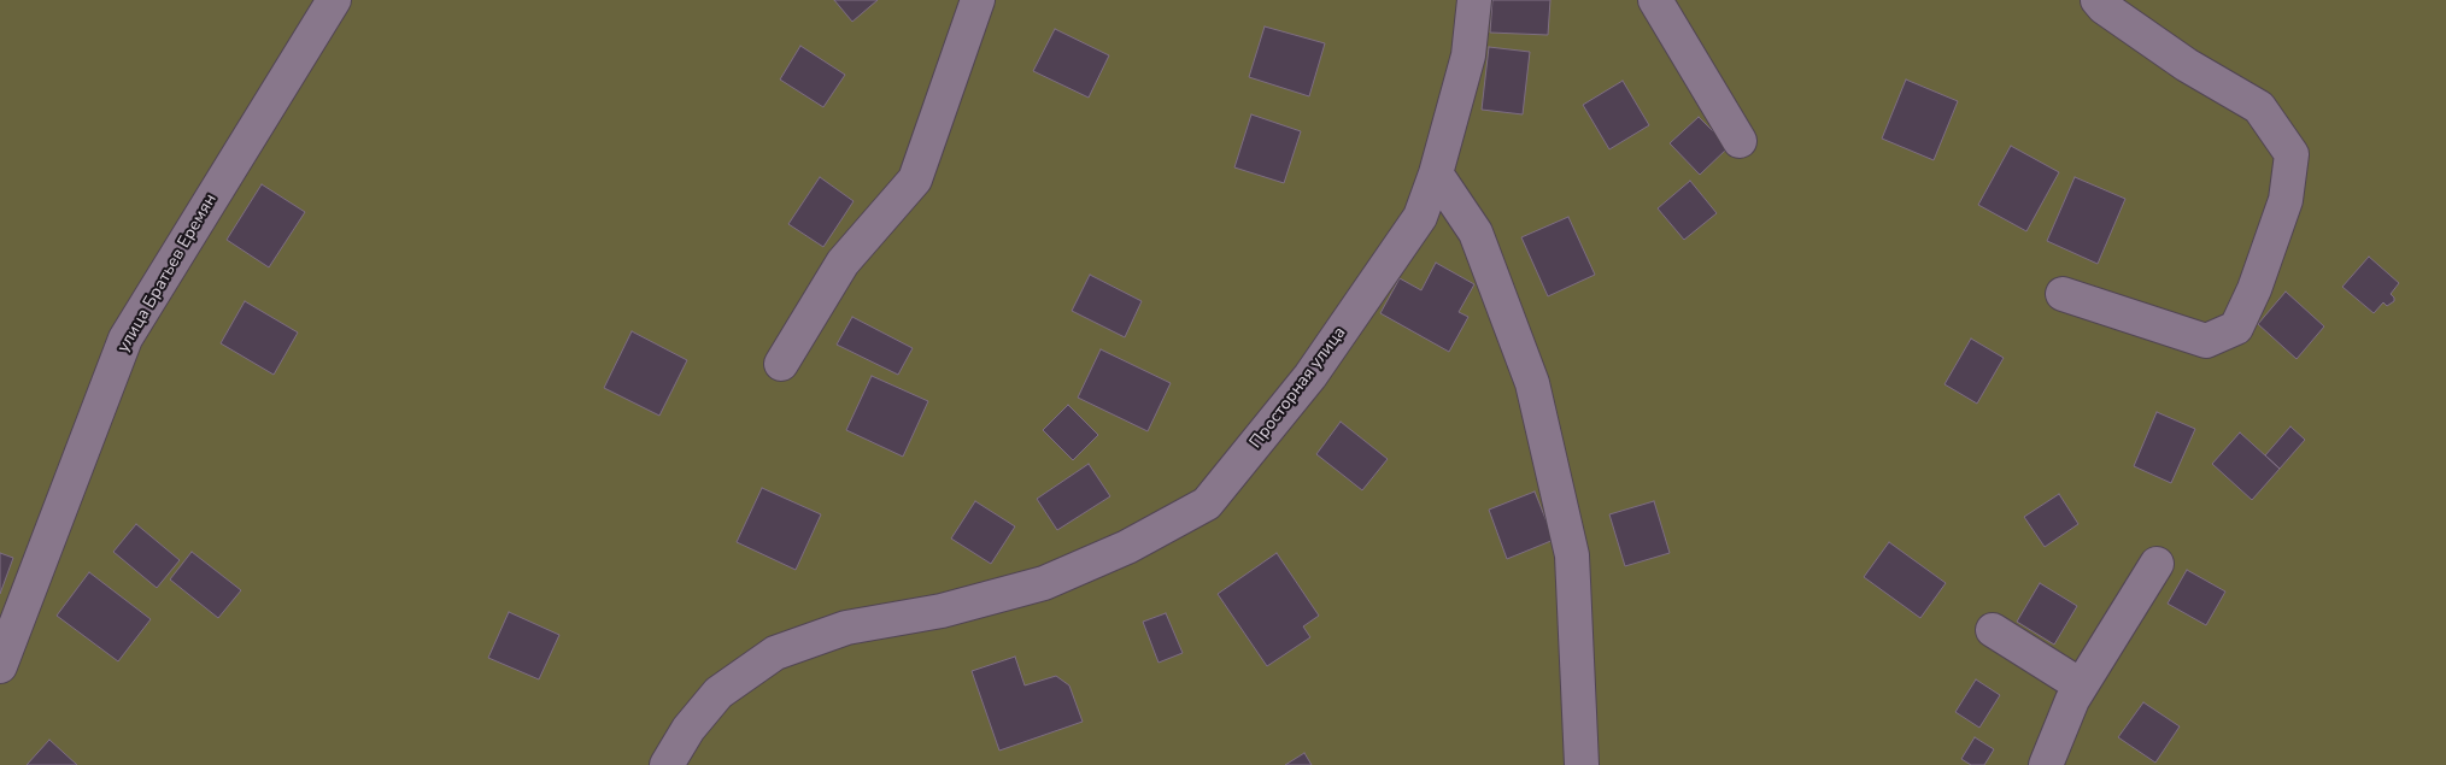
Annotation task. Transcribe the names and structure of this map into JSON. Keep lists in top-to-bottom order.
{
  "streets": {
    "street": ["улица Братьев Еремян", "Просторная улица"]
  }
}
